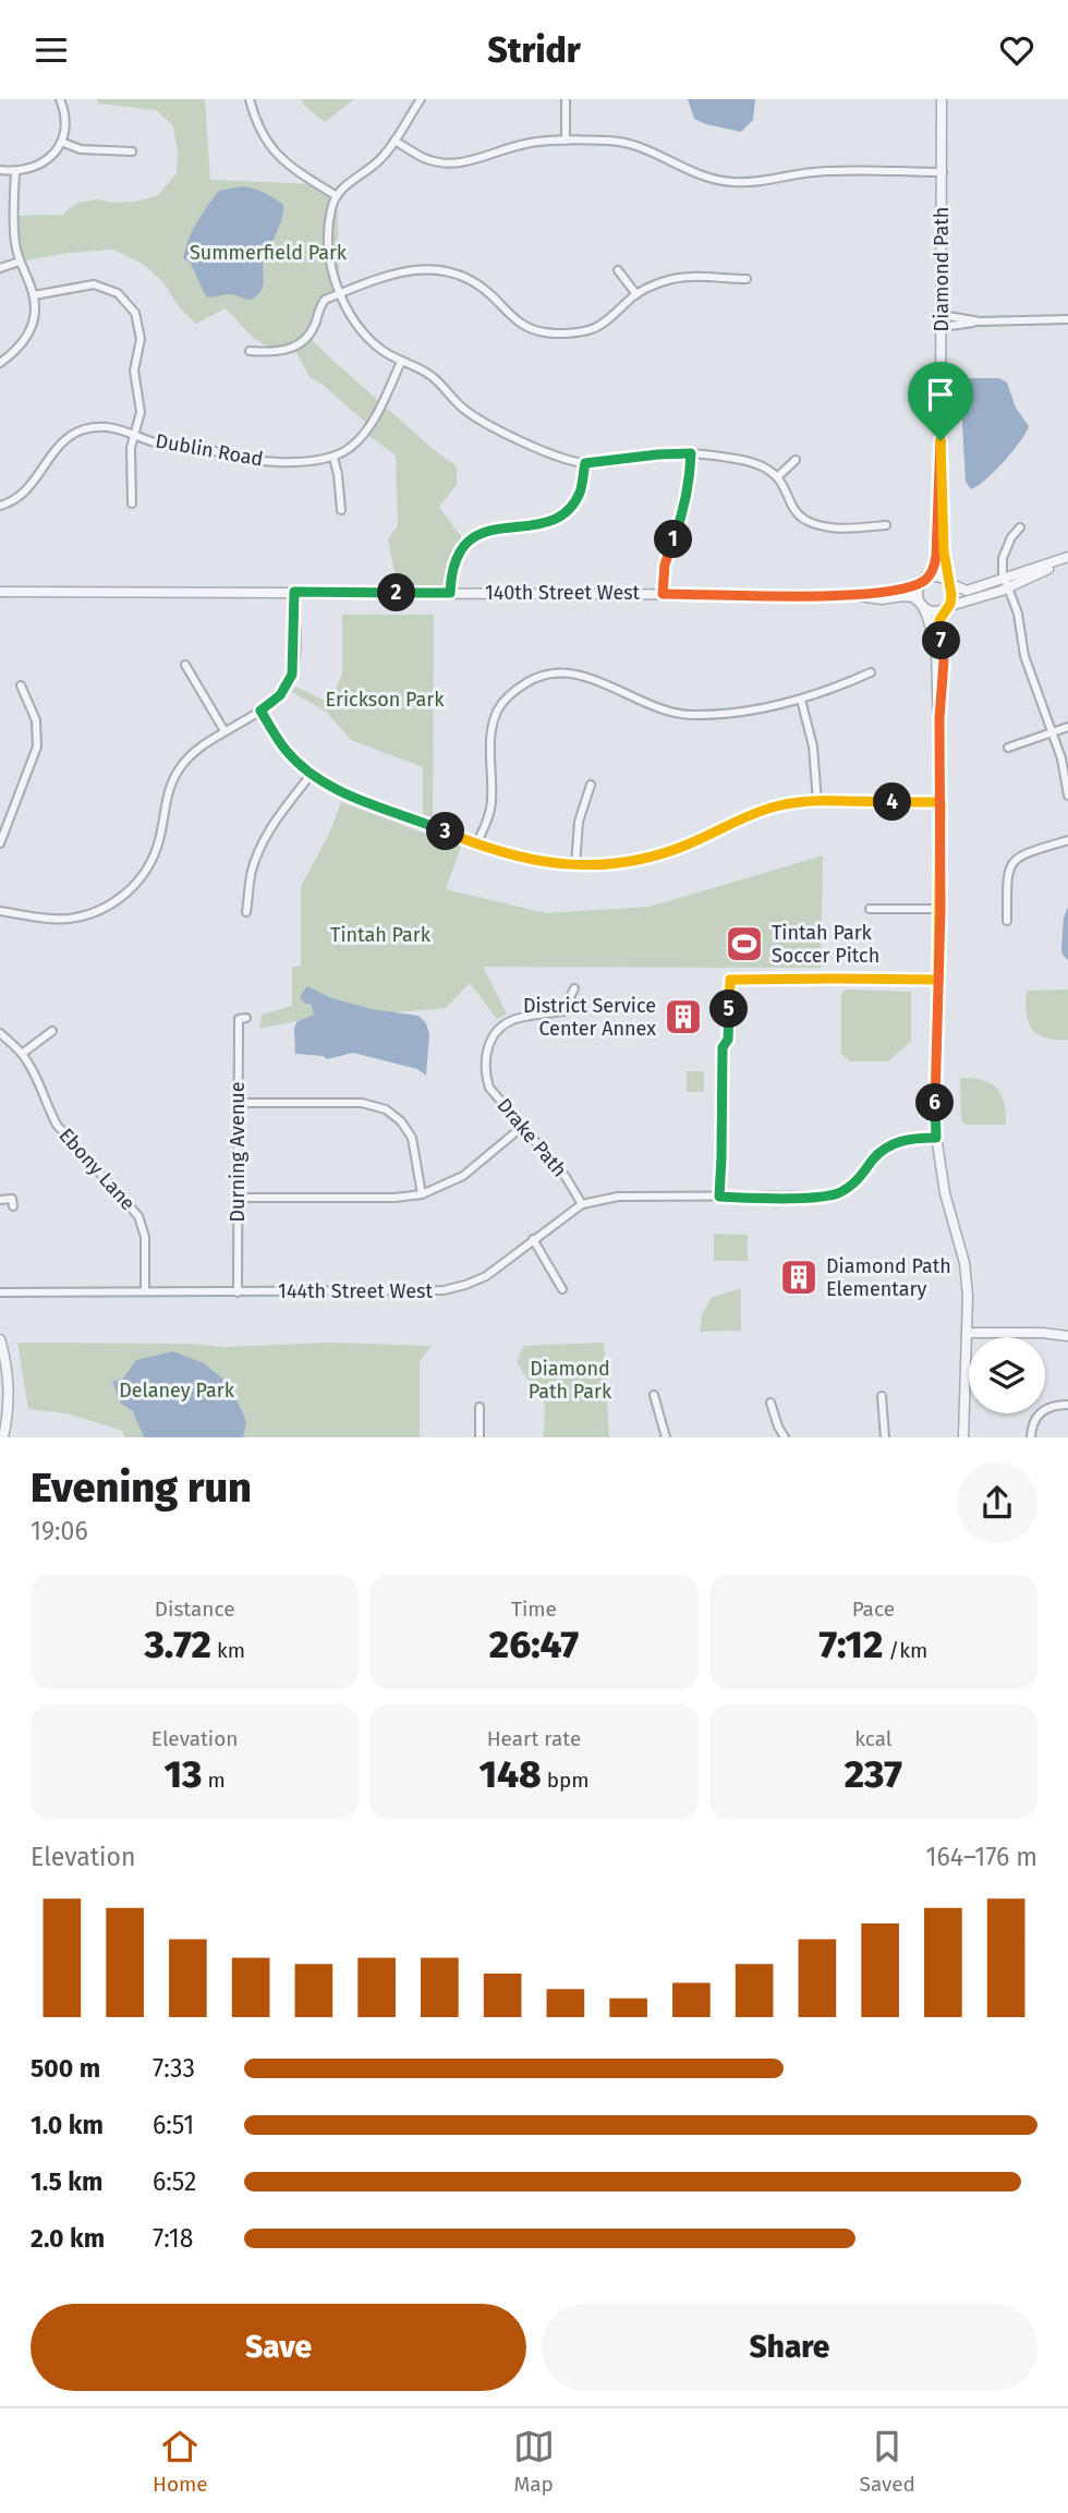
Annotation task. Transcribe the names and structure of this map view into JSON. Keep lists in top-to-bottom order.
{
  "streets": {
    "street": [
      "Diamond Path",
      "Dublin Road",
      "140th Street West",
      "Drake Path",
      "Durning Avenue",
      "Ebony Lane",
      "144th Street West"
    ]
  },
  "crossings": [
    ["Diamond Path", "140th Street West"],
    ["Diamond Path", "144th Street West"],
    ["Drake Path", "144th Street West"],
    ["Durning Avenue", "144th Street West"],
    ["Ebony Lane", "144th Street West"]
  ],
  "parks": [
    "Summerfield Park",
    "Erickson Park",
    "Tintah Park",
    "Diamond Path Park",
    "Delaney Park"
  ],
  "places": {
    "sports": ["Tintah Park Soccer Pitch"],
    "building": ["District Service Center Annex", "Diamond Path Elementary"]
  },
  "page": {
    "header": "Stridr",
    "pins": [
      "1",
      "2",
      "7",
      "4",
      "3",
      "5",
      "6"
    ],
    "heading": ["Evening run", "19:06"],
    "stats": [
      ["Distance", "3.72 km"],
      ["Time", "26:47"],
      ["Pace", "7:12 /km"],
      ["Elevation", "13 m"],
      ["Heart rate", "148 bpm"],
      ["kcal", "237"]
    ],
    "chart": ["Elevation", "164–176 m"],
    "list": [
      {
        "name": "500 m",
        "note": "7:33"
      },
      {
        "name": "1.0 km",
        "note": "6:51"
      },
      {
        "name": "1.5 km",
        "note": "6:52"
      },
      {
        "name": "2.0 km",
        "note": "7:18"
      }
    ],
    "buttons": ["Save", "Share"],
    "tabs": ["Home", "Map", "Saved"]
  }
}
